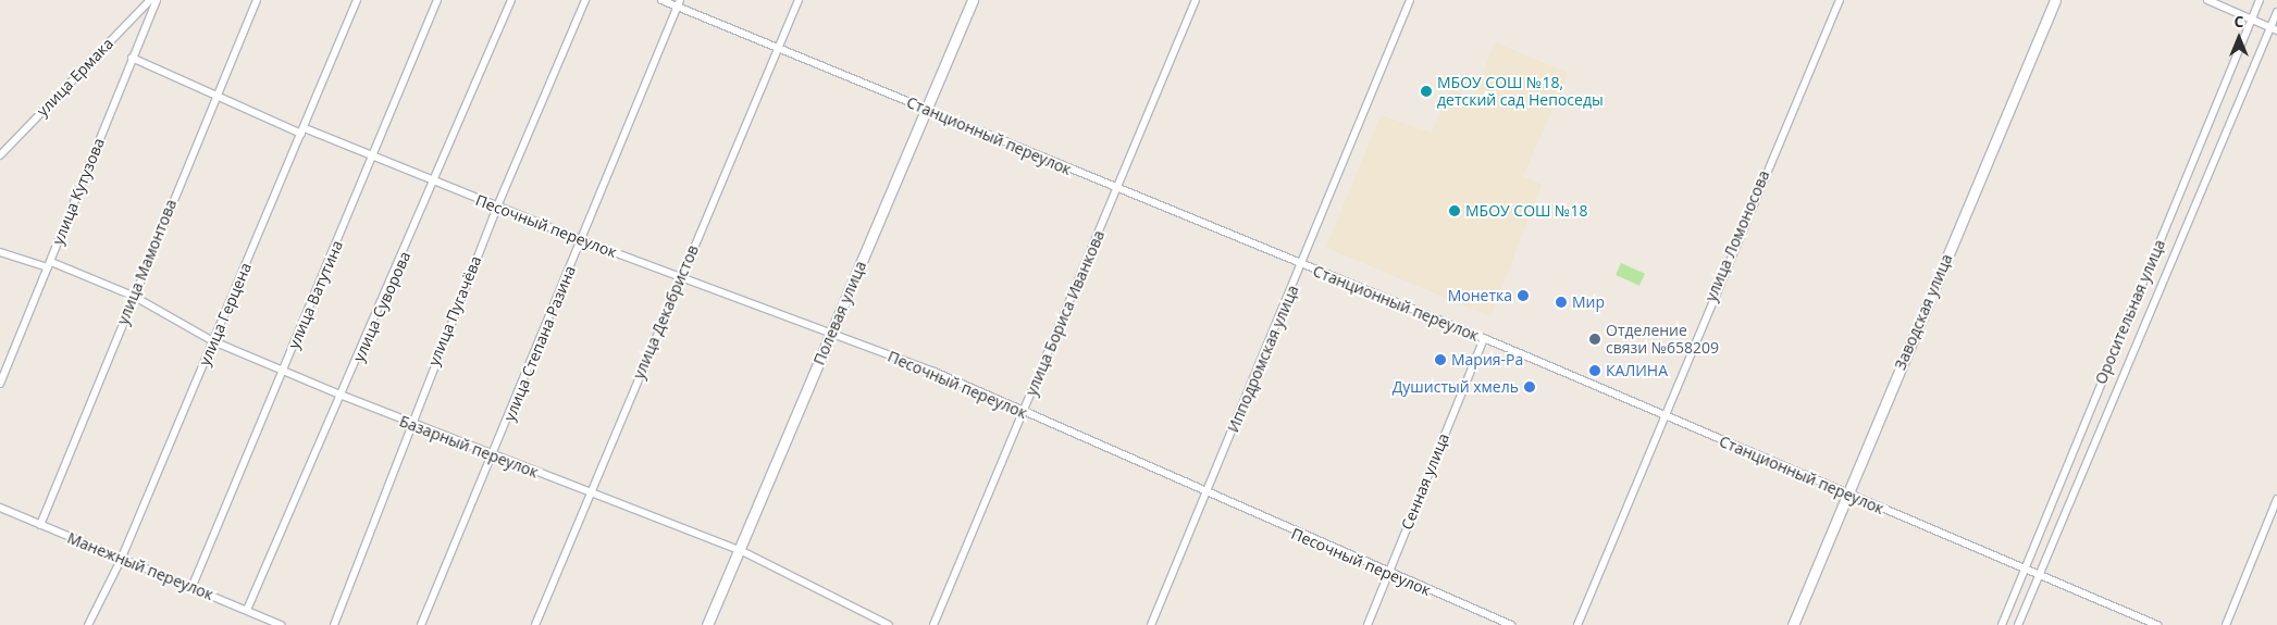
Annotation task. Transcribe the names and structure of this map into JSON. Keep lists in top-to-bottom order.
{
  "streets": {
    "street": [
      "улица Ермака",
      "Станционный переулок",
      "улица Кутузова",
      "Песочный переулок",
      "улица Ломоносова",
      "улица Мамонтова",
      "улица Ватутина",
      "улица Суворова",
      "улица Пугачёва",
      "улица Декабристов",
      "Заводская улица",
      "Оросительная улица",
      "Полевая улица",
      "улица Бориса Иванкова",
      "улица Герцена",
      "улица Степана Разина",
      "Ипподромская улица",
      "Базарный переулок",
      "Сенная улица",
      "Манежный переулок"
    ]
  },
  "crossings": [
    ["Станционный переулок", "улица Ломоносова"],
    ["Станционный переулок", "улица Декабристов"],
    ["Станционный переулок", "Заводская улица"],
    ["Станционный переулок", "Оросительная улица"],
    ["Станционный переулок", "Полевая улица"],
    ["Станционный переулок", "улица Бориса Иванкова"],
    ["Станционный переулок", "улица Степана Разина"],
    ["Станционный переулок", "Ипподромская улица"],
    ["Станционный переулок", "Сенная улица"],
    ["улица Кутузова", "Песочный переулок"],
    ["улица Кутузова", "Базарный переулок"],
    ["Песочный переулок", "улица Мамонтова"],
    ["Песочный переулок", "улица Ватутина"],
    ["Песочный переулок", "улица Суворова"],
    ["Песочный переулок", "улица Пугачёва"],
    ["Песочный переулок", "улица Декабристов"],
    ["Песочный переулок", "Полевая улица"],
    ["Песочный переулок", "улица Бориса Иванкова"],
    ["Песочный переулок", "улица Герцена"],
    ["Песочный переулок", "улица Степана Разина"],
    ["Песочный переулок", "Ипподромская улица"],
    ["Песочный переулок", "Сенная улица"],
    ["улица Мамонтова", "Базарный переулок"],
    ["улица Мамонтова", "Манежный переулок"],
    ["улица Ватутина", "Базарный переулок"],
    ["улица Ватутина", "Манежный переулок"],
    ["улица Суворова", "Базарный переулок"],
    ["улица Суворова", "Манежный переулок"],
    ["улица Пугачёва", "Базарный переулок"],
    ["улица Декабристов", "Базарный переулок"],
    ["Полевая улица", "Базарный переулок"],
    ["улица Герцена", "Базарный переулок"],
    ["улица Герцена", "Манежный переулок"],
    ["улица Степана Разина", "Базарный переулок"]
  ],
  "places": [
    "МБОУ СОШ №18, детский сад Непоседы",
    "МБОУ СОШ №18",
    "Монетка",
    "Мир",
    "Отделение связи №658209",
    "Мария-Ра",
    "КАЛИНА",
    "Душистый хмель"
  ],
  "north": "top"
}
